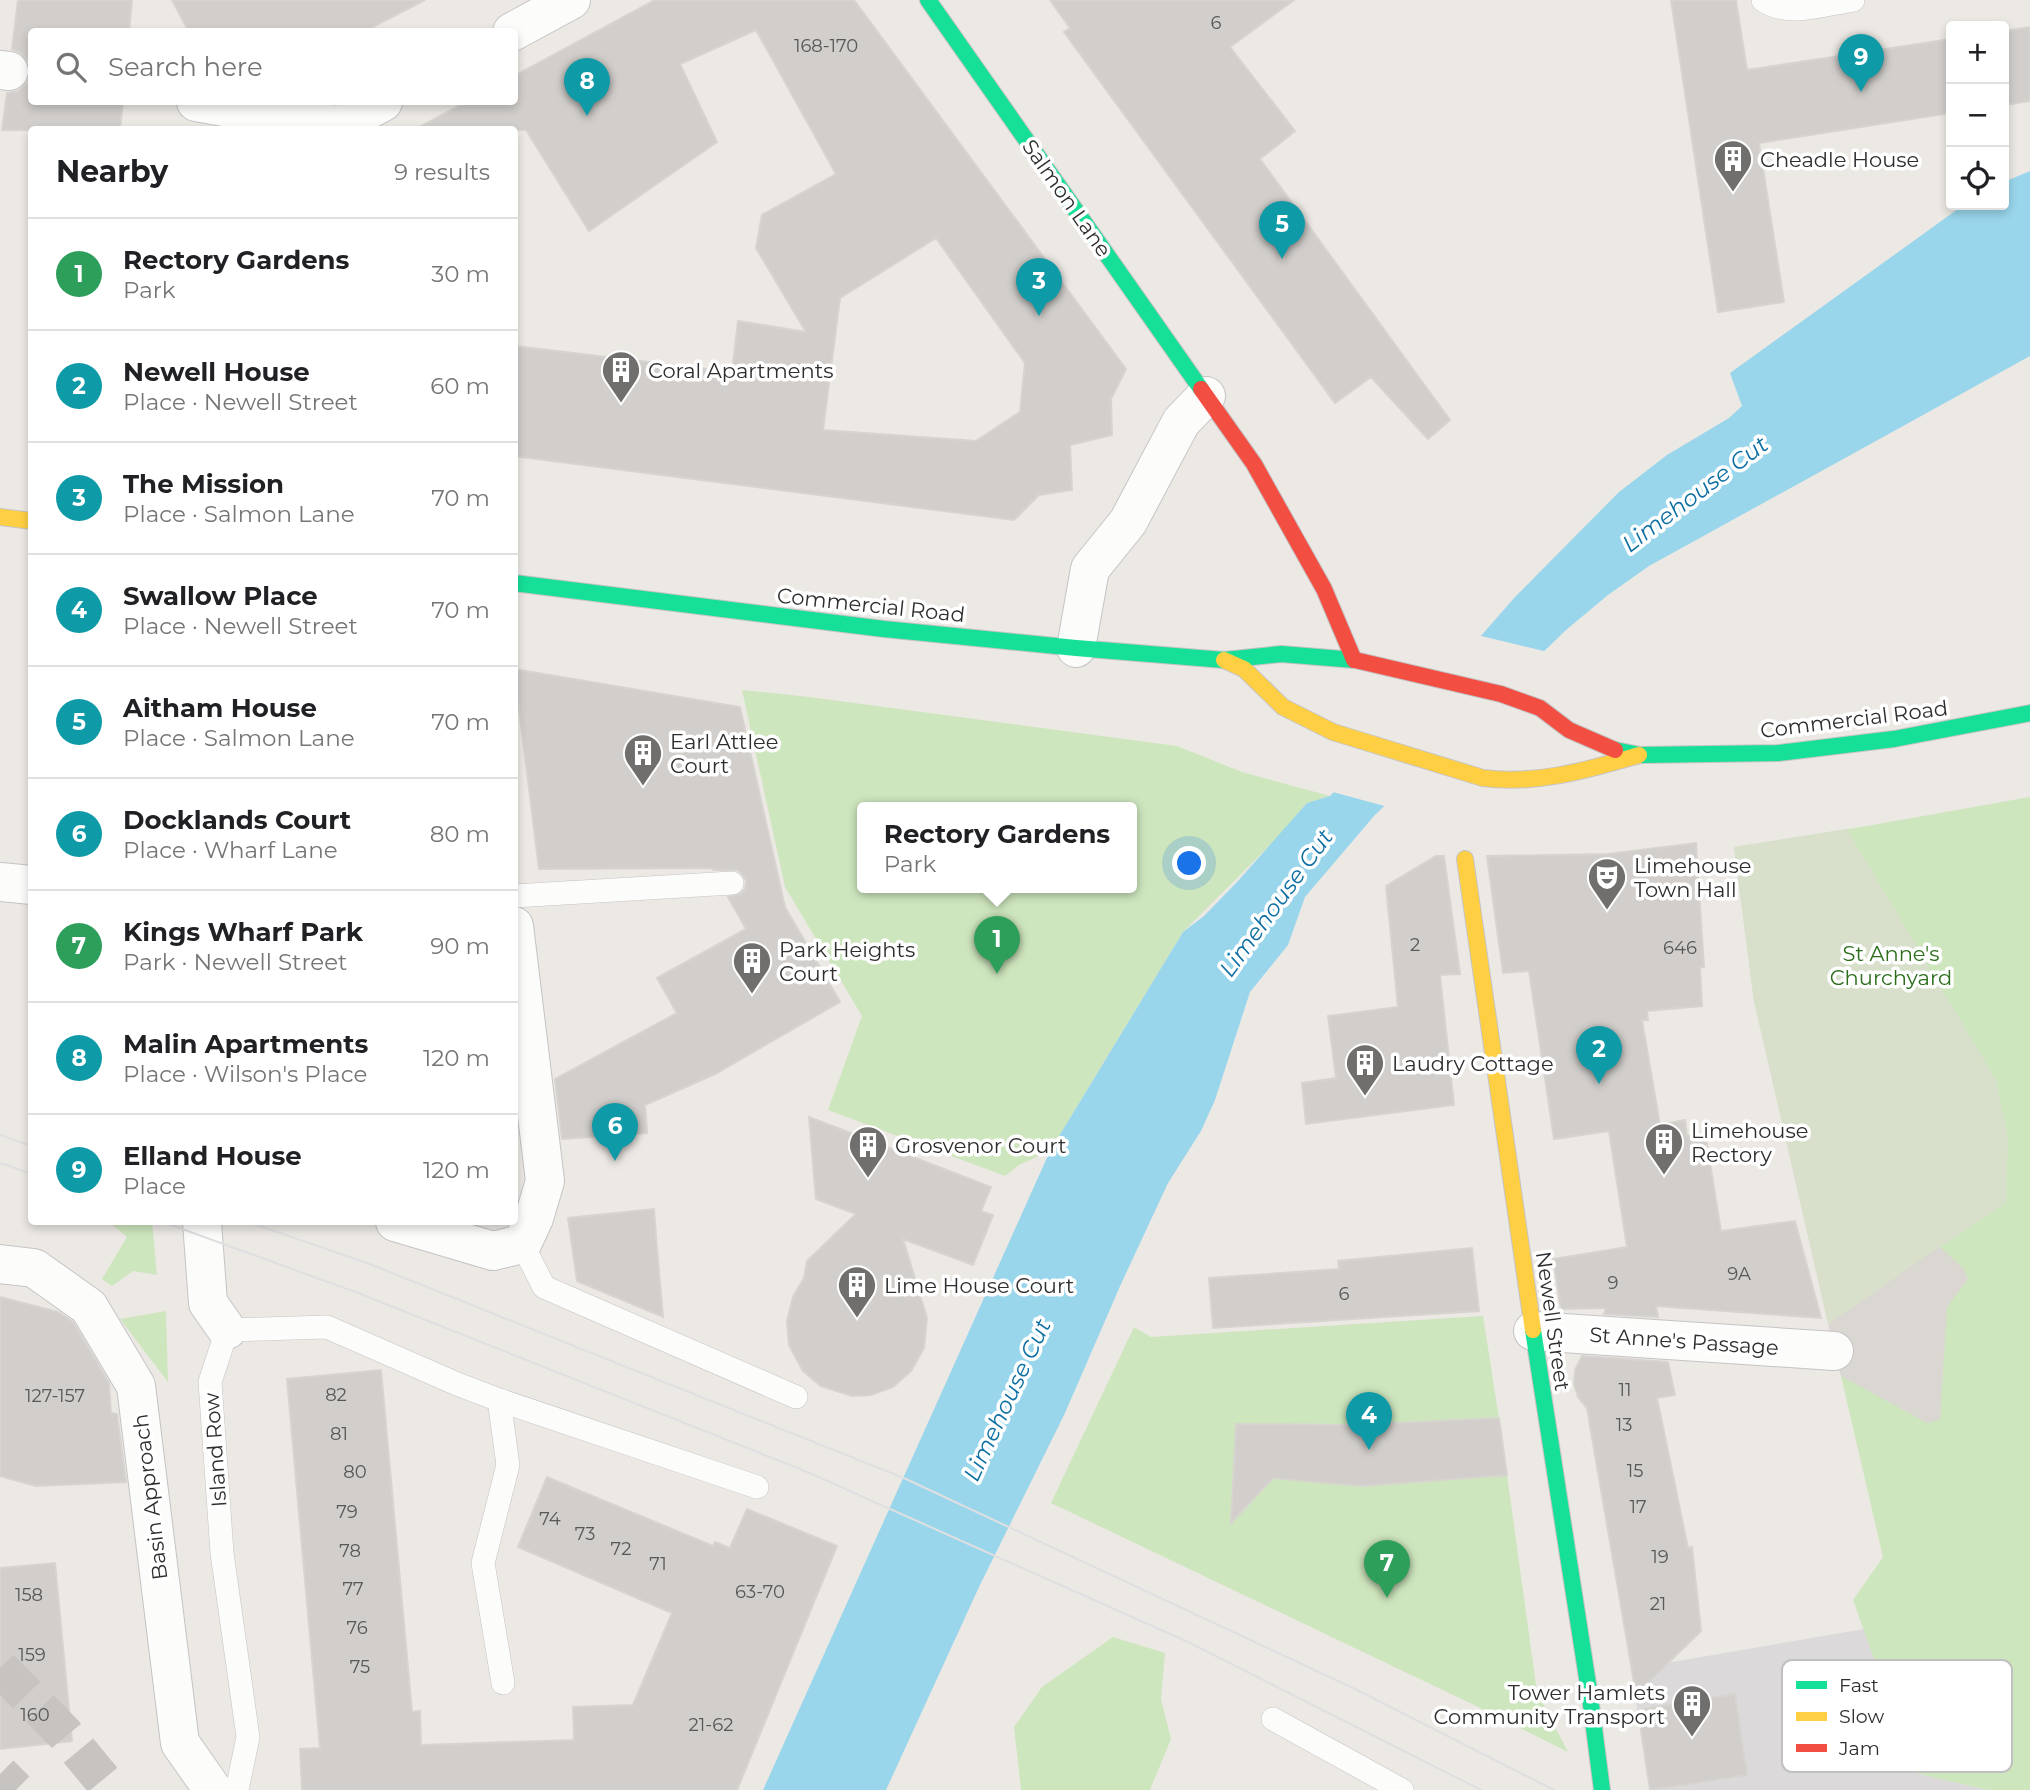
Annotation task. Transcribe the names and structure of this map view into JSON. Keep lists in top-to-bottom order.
{
  "streets": {
    "main road": ["Salmon Lane", "Commercial Road", "Newell Street"],
    "street": ["St Anne's Passage", "Basin Approach"],
    "lane": ["Island Row"]
  },
  "crossings": [
    ["Salmon Lane", "Commercial Road"],
    ["Newell Street", "St Anne's Passage"]
  ],
  "water": ["Limehouse Cut"],
  "parks": ["St Anne's Churchyard"],
  "places": {
    "building": [
      "Cheadle House",
      "Coral Apartments",
      "Earl Attlee Court",
      "Park Heights Court",
      "Laudry Cottage",
      "Limehouse Rectory",
      "Grosvenor Court",
      "Lime House Court",
      "Tower Hamlets Community Transport"
    ],
    "theatre": ["Limehouse Town Hall"]
  },
  "house_numbers": [
    "6",
    "168-170",
    "2",
    "646",
    "9A",
    "9",
    "6",
    "11",
    "82",
    "127-157",
    "13",
    "81",
    "15",
    "80",
    "17",
    "79",
    "74",
    "73",
    "72",
    "78",
    "19",
    "71",
    "77",
    "63-70",
    "158",
    "21",
    "76",
    "159",
    "75",
    "160",
    "21-62"
  ],
  "legend": ["Fast", "Slow", "Jam"],
  "page": {
    "map_buttons": ["+", "−"],
    "search": "Search here",
    "pins": [
      "9",
      "8",
      "5",
      "3",
      "1",
      "2",
      "6",
      "4",
      "7"
    ],
    "heading": ["Nearby", "9 results"],
    "list": [
      {
        "mark": "1",
        "name": "Rectory Gardens",
        "note": "Park",
        "value": "30 m"
      },
      {
        "mark": "2",
        "name": "Newell House",
        "note": "Place · Newell Street",
        "value": "60 m"
      },
      {
        "mark": "3",
        "name": "The Mission",
        "note": "Place · Salmon Lane",
        "value": "70 m"
      },
      {
        "mark": "4",
        "name": "Swallow Place",
        "note": "Place · Newell Street",
        "value": "70 m"
      },
      {
        "mark": "5",
        "name": "Aitham House",
        "note": "Place · Salmon Lane",
        "value": "70 m"
      },
      {
        "mark": "6",
        "name": "Docklands Court",
        "note": "Place · Wharf Lane",
        "value": "80 m"
      },
      {
        "mark": "7",
        "name": "Kings Wharf Park",
        "note": "Park · Newell Street",
        "value": "90 m"
      },
      {
        "mark": "8",
        "name": "Malin Apartments",
        "note": "Place · Wilson's Place",
        "value": "120 m"
      },
      {
        "mark": "9",
        "name": "Elland House",
        "note": "Place",
        "value": "120 m"
      }
    ],
    "popup": ["Rectory Gardens", "Park"]
  }
}
